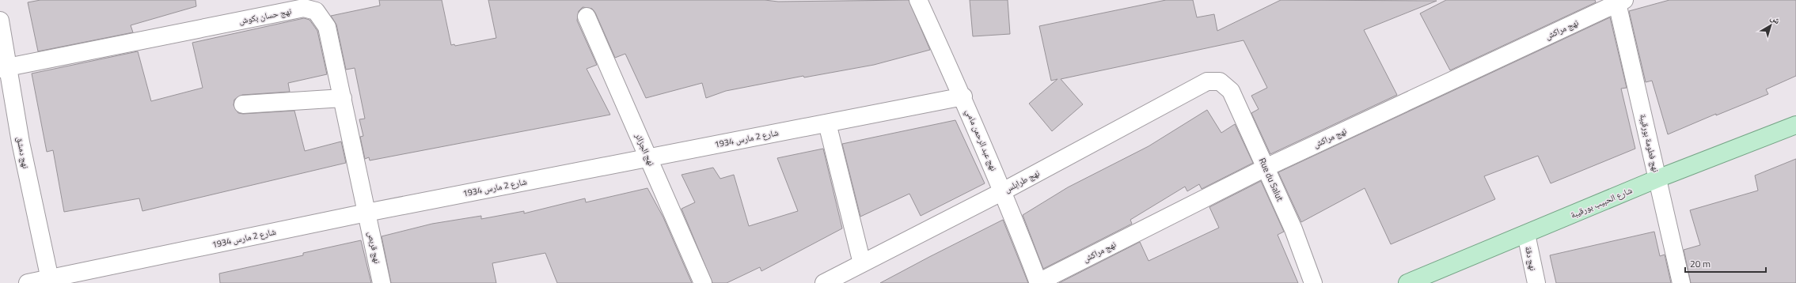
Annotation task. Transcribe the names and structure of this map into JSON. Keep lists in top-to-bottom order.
{
  "streets": {
    "main road": ["شارع الحبيب بورقيبة"],
    "street": [
      "نهج حسان بكوش",
      "نهج مراكش",
      "شارع 2 مارس 1934",
      "نهج عبد الرحمن مامي",
      "نهج فطومة بورقيبة",
      "نهج الجزائر",
      "نهج دمشق",
      "Rue du Salut",
      "نهج طرابلس",
      "نهج قربص",
      "نهج دقة"
    ]
  },
  "crossings": [
    ["نهج حسان بكوش", "شارع 2 مارس 1934"],
    ["نهج حسان بكوش", "نهج دمشق"],
    ["نهج حسان بكوش", "نهج قربص"],
    ["نهج مراكش", "نهج عبد الرحمن مامي"],
    ["نهج مراكش", "نهج فطومة بورقيبة"],
    ["نهج مراكش", "Rue du Salut"],
    ["شارع 2 مارس 1934", "نهج عبد الرحمن مامي"],
    ["شارع 2 مارس 1934", "نهج الجزائر"],
    ["شارع 2 مارس 1934", "نهج دمشق"],
    ["شارع 2 مارس 1934", "نهج قربص"],
    ["نهج عبد الرحمن مامي", "نهج طرابلس"],
    ["نهج فطومة بورقيبة", "شارع الحبيب بورقيبة"],
    ["Rue du Salut", "نهج طرابلس"],
    ["شارع الحبيب بورقيبة", "نهج دقة"]
  ],
  "scale_bar": "20 m",
  "north": "top right"
}
